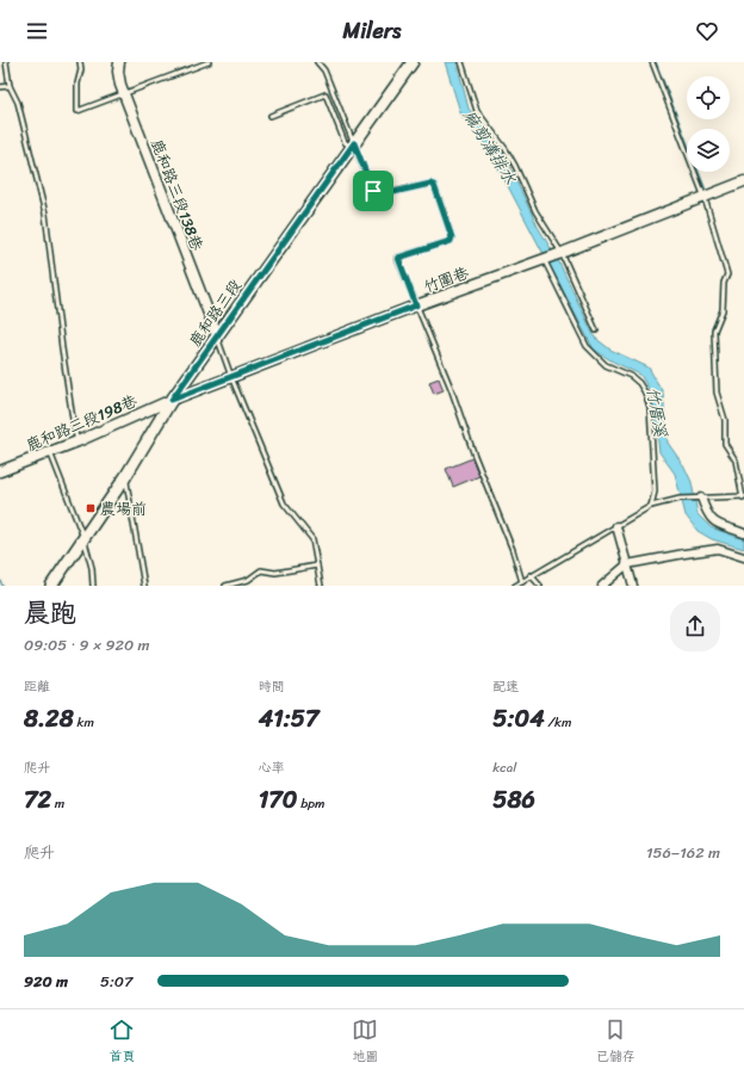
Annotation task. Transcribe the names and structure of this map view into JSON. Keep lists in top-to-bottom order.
{
  "streets": {
    "main road": ["鹿和路三段"],
    "street": ["鹿和路三段138巷", "竹圍巷", "鹿和路三段198巷"]
  },
  "crossings": [
    ["鹿和路三段138巷", "鹿和路三段"],
    ["竹圍巷", "鹿和路三段"],
    ["竹圍巷", "鹿和路三段198巷"],
    ["鹿和路三段", "鹿和路三段198巷"]
  ],
  "water": ["麻剪溝排水", "竹厝溪"],
  "places": {
    "transit": ["農場前"]
  },
  "page": {
    "header": "Milers",
    "heading": ["晨跑", "09:05 · 9 × 920 m"],
    "stats": [
      ["距離", "8.28 km"],
      ["時間", "41:57"],
      ["配速", "5:04 /km"],
      ["爬升", "72 m"],
      ["心率", "170 bpm"],
      ["kcal", "586"]
    ],
    "chart": ["爬升", "156–162 m"],
    "list": [
      {
        "name": "920 m",
        "note": "5:07"
      }
    ],
    "tabs": ["首頁", "地圖", "已儲存"]
  }
}
